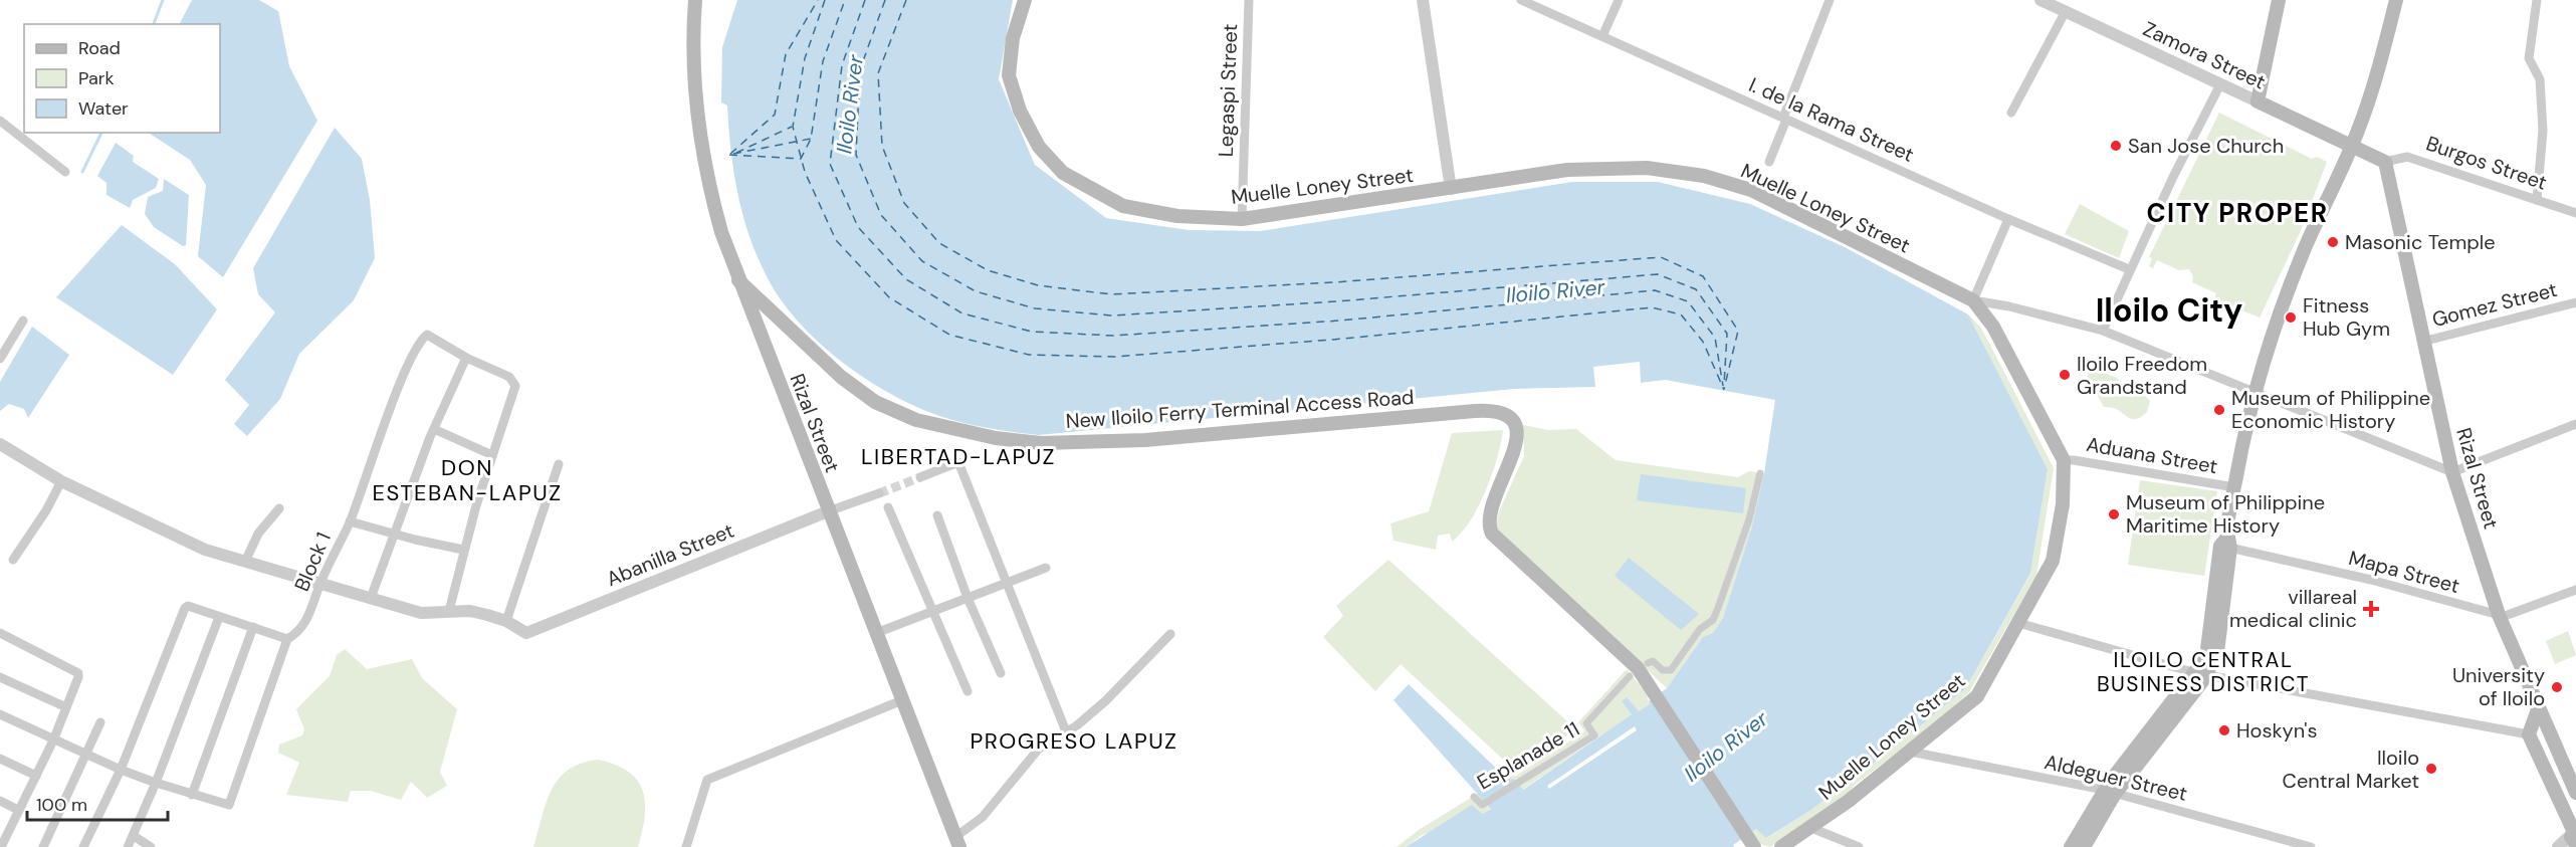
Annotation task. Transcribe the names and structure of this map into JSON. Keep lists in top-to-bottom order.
{
  "streets": {
    "main road": [
      "Zamora Street",
      "Muelle Loney Street",
      "New Iloilo Ferry Terminal Access Road",
      "Rizal Street"
    ],
    "street": [
      "Legaspi Street",
      "I. de la Rama Street",
      "Burgos Street",
      "Gomez Street",
      "Aduana Street",
      "Abanilla Street",
      "Block 1",
      "Mapa Street",
      "Esplanade 11",
      "Aldeguer Street"
    ]
  },
  "crossings": [
    ["Legaspi Street", "Muelle Loney Street"],
    ["Burgos Street", "Rizal Street"],
    ["Muelle Loney Street", "Aduana Street"],
    ["Muelle Loney Street", "Aldeguer Street"],
    ["Gomez Street", "Rizal Street"],
    ["New Iloilo Ferry Terminal Access Road", "Rizal Street"],
    ["Rizal Street", "Abanilla Street"],
    ["Rizal Street", "Mapa Street"]
  ],
  "districts": [
    "CITY PROPER",
    "Iloilo City",
    "LIBERTAD-LAPUZ",
    "DON ESTEBAN-LAPUZ",
    "ILOILO CENTRAL BUSINESS DISTRICT",
    "PROGRESO LAPUZ"
  ],
  "water": ["Iloilo River"],
  "places": {
    "other": [
      "San Jose Church",
      "Masonic Temple",
      "Fitness Hub Gym",
      "Iloilo Freedom Grandstand",
      "Museum of Philippine Economic History",
      "Museum of Philippine Maritime History",
      "University of Iloilo",
      "Hoskyn's",
      "Iloilo Central Market"
    ],
    "health": ["villareal medical clinic"]
  },
  "legend": ["Road", "Park", "Water"],
  "scale_bar": "100 m"
}
